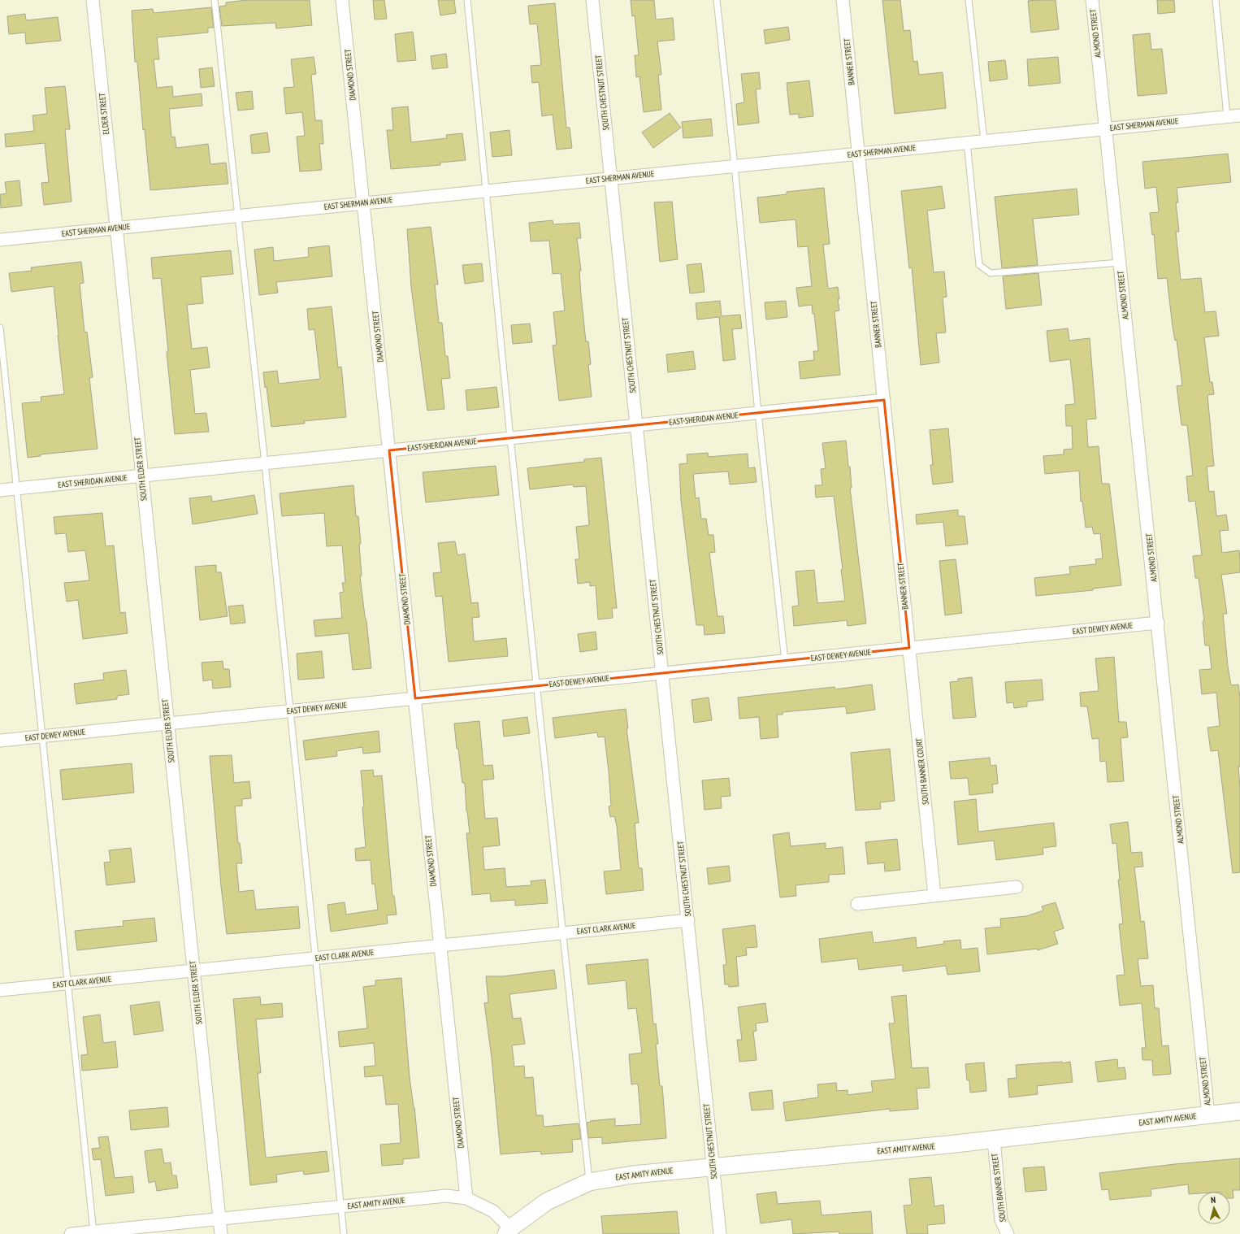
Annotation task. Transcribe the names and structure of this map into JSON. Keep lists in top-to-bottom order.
{
  "streets": {
    "main road": ["EAST AMITY AVENUE"],
    "street": [
      "ALMOND STREET",
      "BANNER STREET",
      "DIAMOND STREET",
      "SOUTH CHESTNUT STREET",
      "ELDER STREET",
      "EAST SHERMAN AVENUE",
      "EAST SHERIDAN AVENUE",
      "SOUTH ELDER STREET",
      "EAST DEWEY AVENUE",
      "SOUTH BANNER COURT",
      "EAST CLARK AVENUE",
      "SOUTH BANNER STREET"
    ]
  },
  "crossings": [
    ["ALMOND STREET", "EAST SHERMAN AVENUE"],
    ["ALMOND STREET", "EAST DEWEY AVENUE"],
    ["ALMOND STREET", "EAST AMITY AVENUE"],
    ["BANNER STREET", "EAST SHERMAN AVENUE"],
    ["BANNER STREET", "EAST SHERIDAN AVENUE"],
    ["BANNER STREET", "EAST DEWEY AVENUE"],
    ["BANNER STREET", "SOUTH BANNER COURT"],
    ["DIAMOND STREET", "EAST SHERMAN AVENUE"],
    ["DIAMOND STREET", "EAST SHERIDAN AVENUE"],
    ["DIAMOND STREET", "EAST DEWEY AVENUE"],
    ["DIAMOND STREET", "EAST CLARK AVENUE"],
    ["DIAMOND STREET", "EAST AMITY AVENUE"],
    ["SOUTH CHESTNUT STREET", "EAST SHERMAN AVENUE"],
    ["SOUTH CHESTNUT STREET", "EAST SHERIDAN AVENUE"],
    ["SOUTH CHESTNUT STREET", "EAST DEWEY AVENUE"],
    ["SOUTH CHESTNUT STREET", "EAST CLARK AVENUE"],
    ["SOUTH CHESTNUT STREET", "EAST AMITY AVENUE"],
    ["ELDER STREET", "EAST SHERMAN AVENUE"],
    ["ELDER STREET", "SOUTH ELDER STREET"],
    ["EAST SHERMAN AVENUE", "SOUTH ELDER STREET"],
    ["EAST SHERIDAN AVENUE", "SOUTH ELDER STREET"],
    ["SOUTH ELDER STREET", "EAST DEWEY AVENUE"],
    ["SOUTH ELDER STREET", "EAST CLARK AVENUE"],
    ["SOUTH ELDER STREET", "EAST AMITY AVENUE"],
    ["EAST DEWEY AVENUE", "SOUTH BANNER COURT"],
    ["EAST AMITY AVENUE", "SOUTH BANNER STREET"]
  ],
  "north": "top"
}
